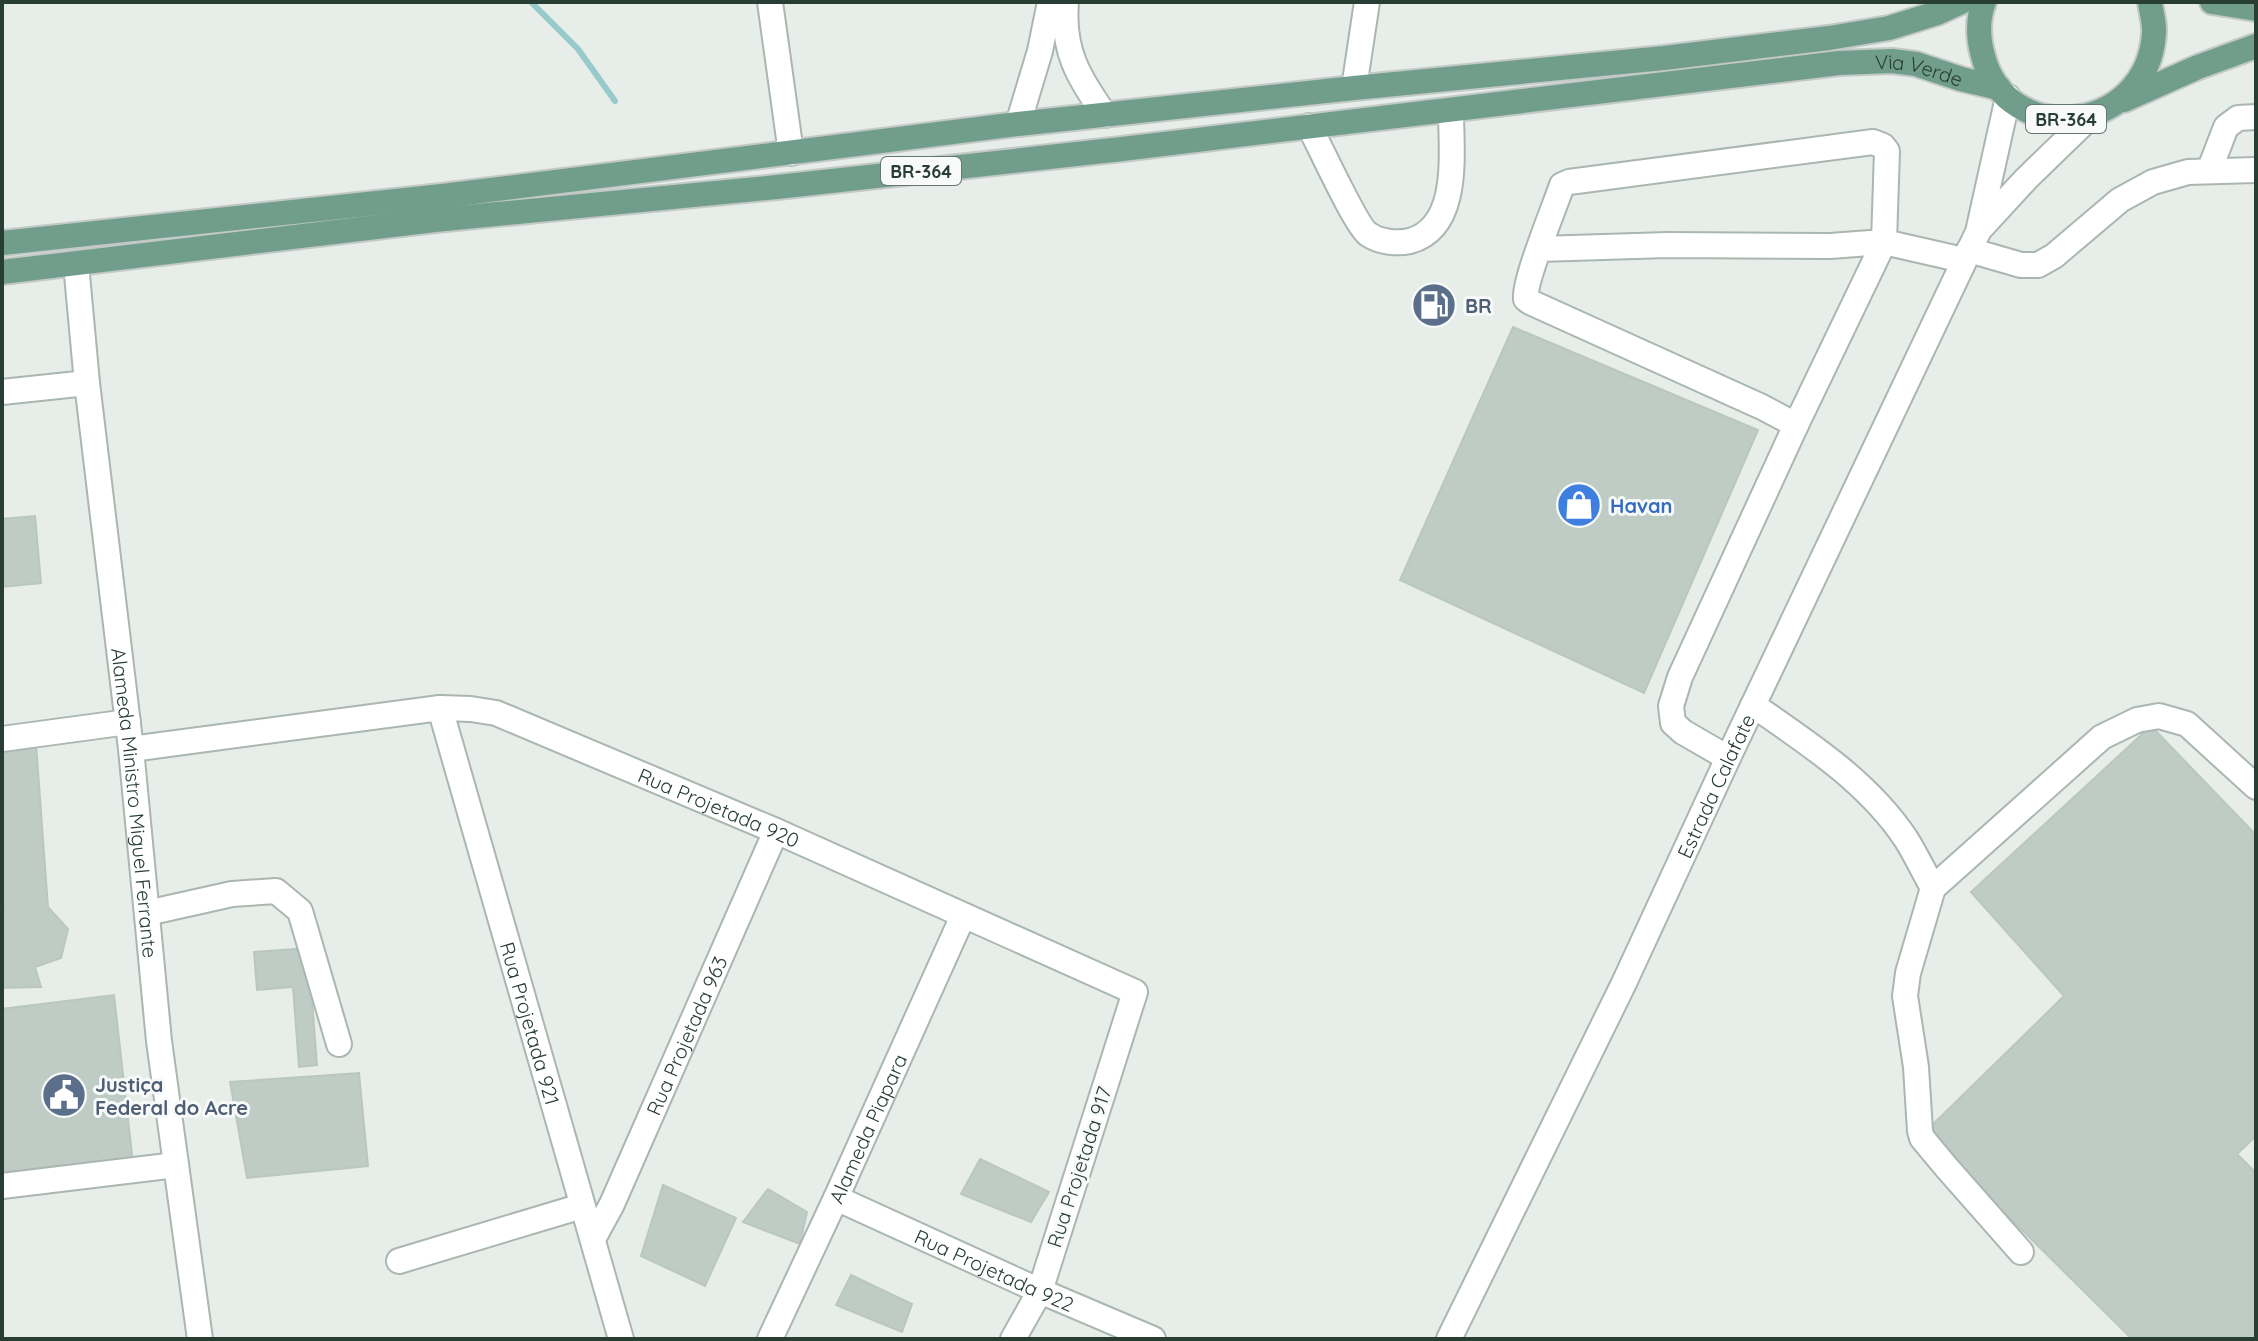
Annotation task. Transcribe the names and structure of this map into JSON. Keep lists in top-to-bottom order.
{
  "streets": {
    "main road": ["Via Verde", "BR-364"],
    "street": [
      "Estrada Calafate",
      "Alameda Ministro Miguel Ferrante",
      "Rua Projetada 920",
      "Rua Projetada 921",
      "Rua Projetada 963",
      "Alameda Piapara",
      "Rua Projetada 917",
      "Rua Projetada 922"
    ]
  },
  "crossings": [
    ["Via Verde", "BR-364"],
    ["Via Verde", "Estrada Calafate"],
    ["BR-364", "Estrada Calafate"],
    ["BR-364", "Alameda Ministro Miguel Ferrante"],
    ["Alameda Ministro Miguel Ferrante", "Rua Projetada 920"],
    ["Rua Projetada 920", "Rua Projetada 921"],
    ["Rua Projetada 920", "Rua Projetada 963"],
    ["Rua Projetada 920", "Alameda Piapara"],
    ["Rua Projetada 920", "Rua Projetada 917"],
    ["Rua Projetada 921", "Rua Projetada 963"],
    ["Alameda Piapara", "Rua Projetada 922"],
    ["Rua Projetada 917", "Rua Projetada 922"]
  ],
  "places": {
    "fuel station": ["BR"],
    "shop": ["Havan"],
    "public building": ["Justiça Federal do Acre"]
  }
}
